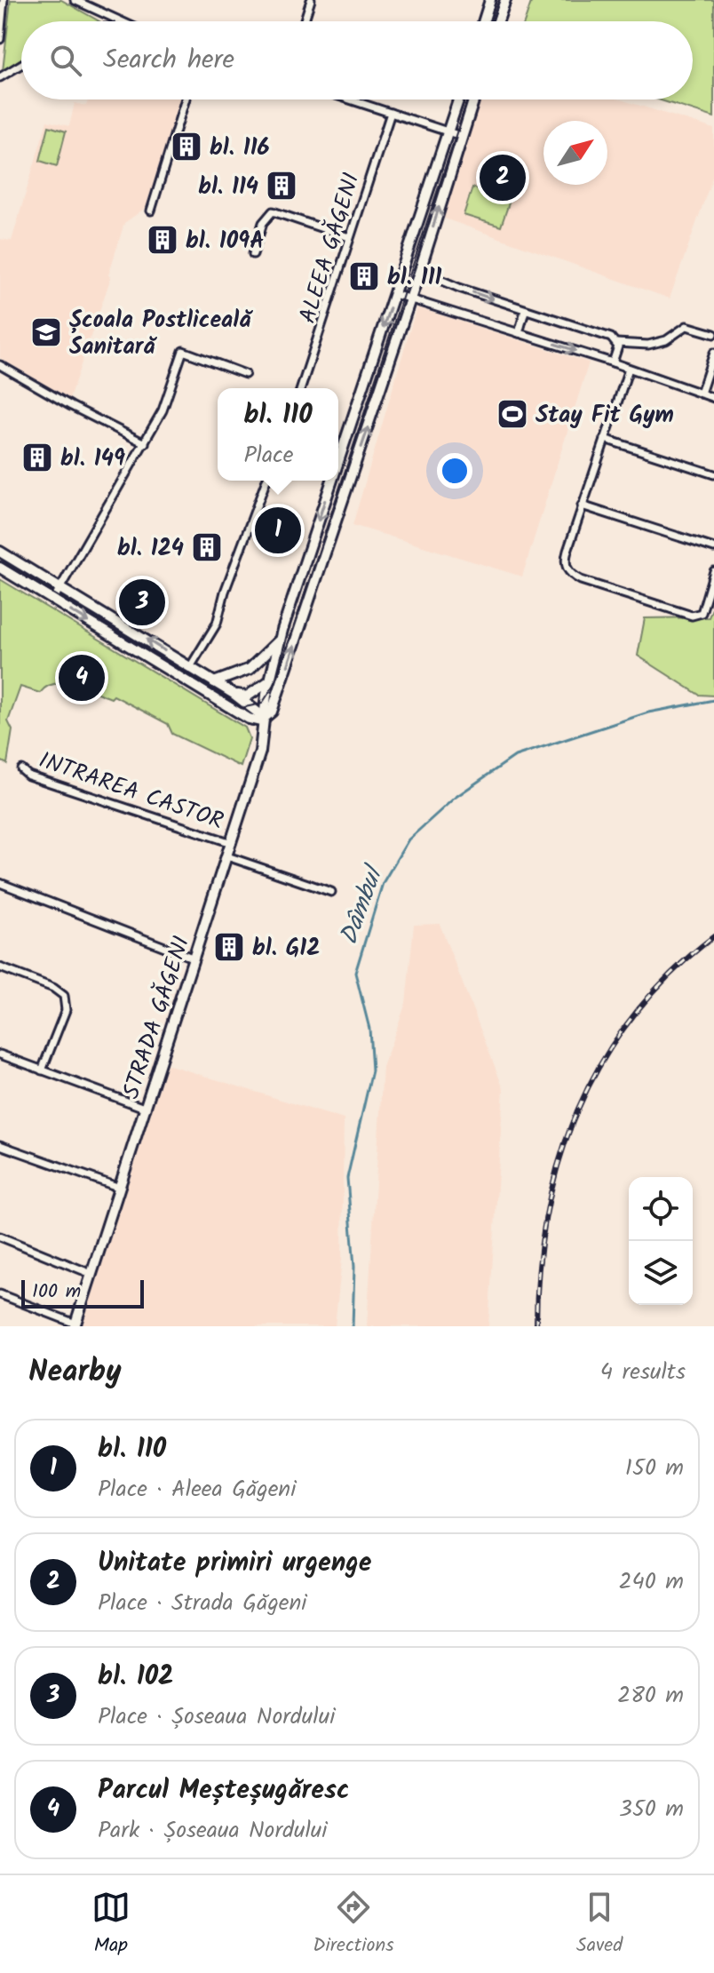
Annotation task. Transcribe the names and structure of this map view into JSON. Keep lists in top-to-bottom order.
{
  "streets": {
    "main road": ["STRADA GĂGENI"],
    "street": ["ALEEA GĂGENI", "INTRAREA CASTOR"]
  },
  "crossings": [
    ["INTRAREA CASTOR", "STRADA GĂGENI"]
  ],
  "water": ["Dâmbul"],
  "places": {
    "building": [
      "bl. 116",
      "bl. 114",
      "bl. 109A",
      "bl. 111",
      "bl. 149",
      "bl. 124",
      "bl. G12"
    ],
    "school or university": ["Școala Postliceală Sanitară"],
    "sports": ["Stay Fit Gym"]
  },
  "scale_bar": "100 m",
  "north": "top right",
  "page": {
    "search": "Search here",
    "pins": [
      "2",
      "1",
      "3",
      "4"
    ],
    "popup": ["bl. 110", "Place"],
    "scale": "100 m",
    "heading": ["Nearby", "4 results"],
    "list": [
      {
        "mark": "1",
        "name": "bl. 110",
        "note": "Place · Aleea Găgeni",
        "value": "150 m"
      },
      {
        "mark": "2",
        "name": "Unitate primiri urgenge",
        "note": "Place · Strada Găgeni",
        "value": "240 m"
      },
      {
        "mark": "3",
        "name": "bl. 102",
        "note": "Place · Șoseaua Nordului",
        "value": "280 m"
      },
      {
        "mark": "4",
        "name": "Parcul Meșteșugăresc",
        "note": "Park · Șoseaua Nordului",
        "value": "350 m"
      }
    ],
    "nav": ["Map", "Directions", "Saved"]
  }
}
